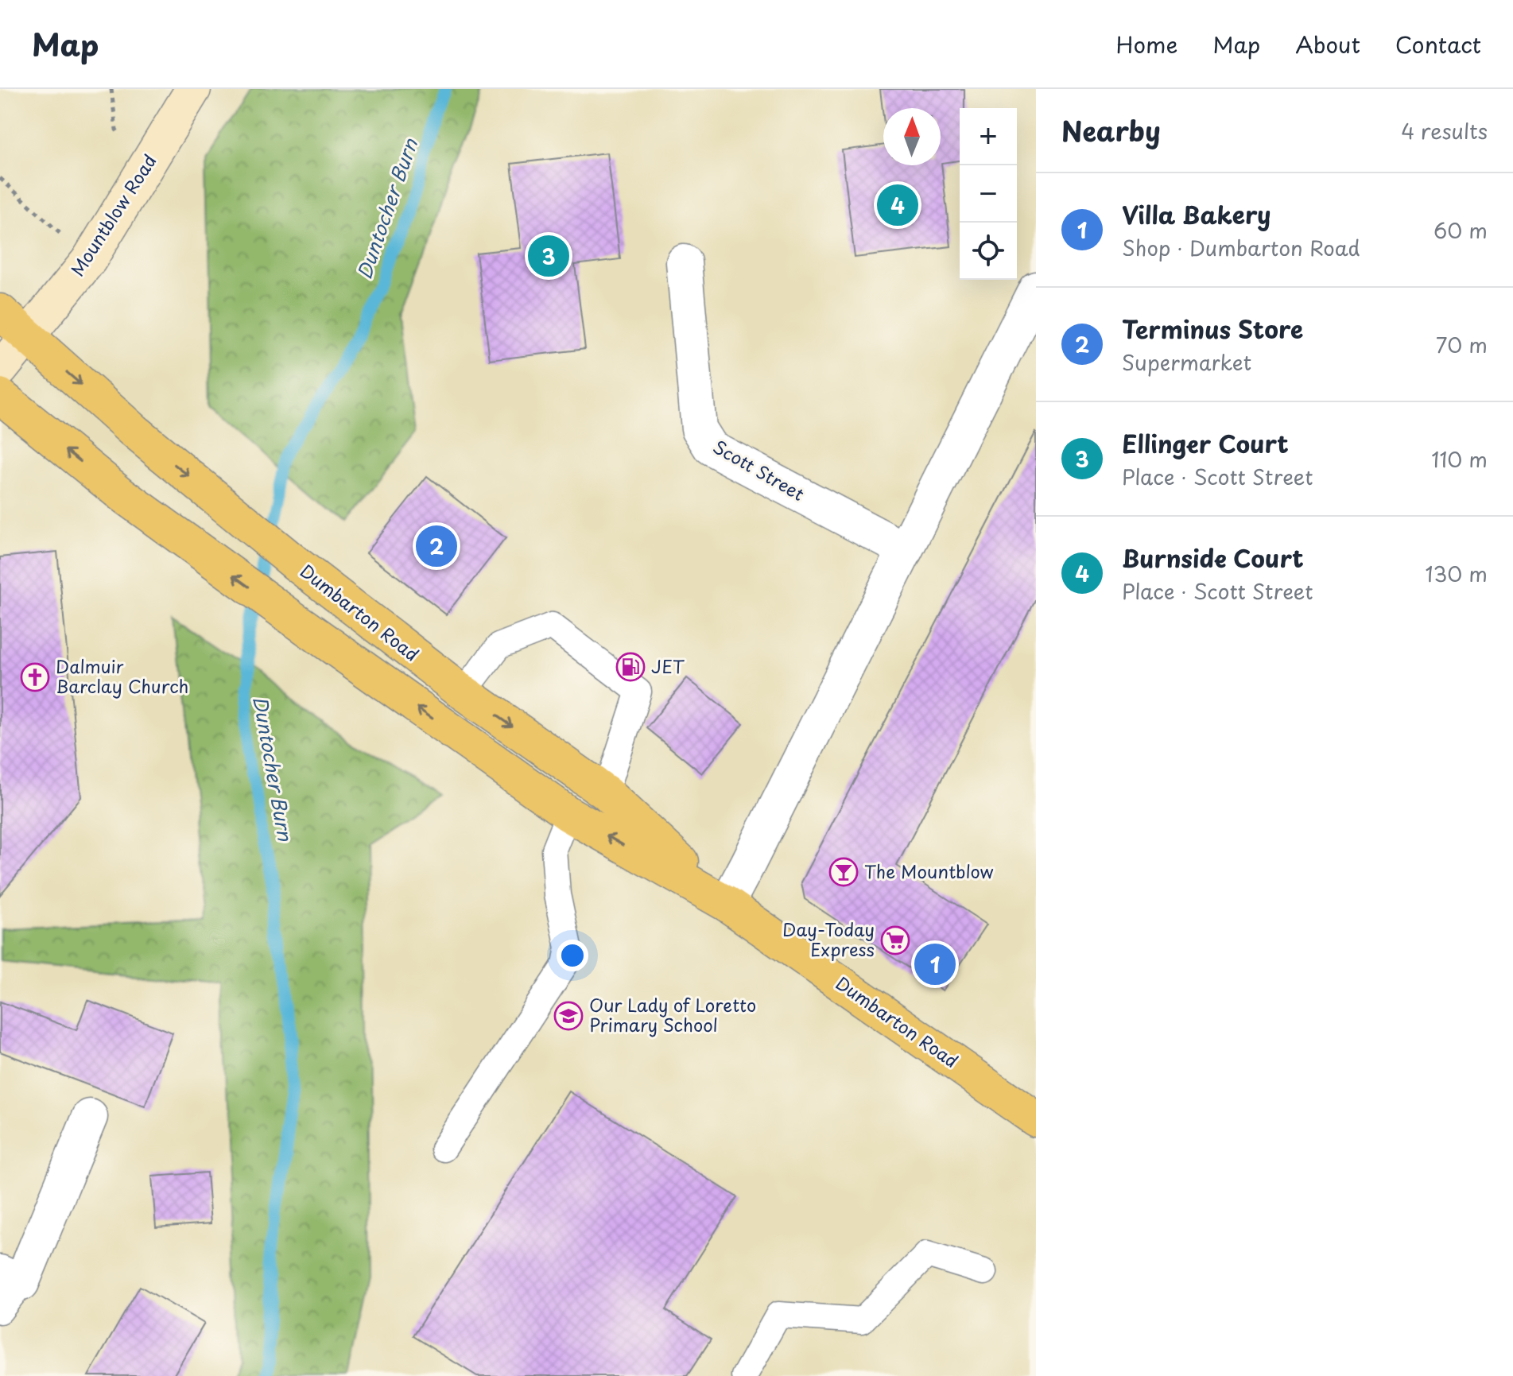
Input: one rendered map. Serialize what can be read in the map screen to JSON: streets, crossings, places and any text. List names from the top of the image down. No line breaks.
{"streets":{"main road":["Dumbarton Road"],"street":["Mountblow Road","Scott Street"]},"crossings":[["Mountblow Road","Dumbarton Road"]],"water":["Duntocher Burn"],"places":{"fuel station":["JET"],"church":["Dalmuir Barclay Church"],"bar":["The Mountblow"],"supermarket":["Day-Today Express"],"school or university":["Our Lady of Loretto Primary School"]},"north":"top","page":{"header":"Map","nav":["Home","Map","About","Contact"],"heading":["Nearby","4 results"],"map_buttons":["+","−"],"list":[{"mark":"1","name":"Villa Bakery","note":"Shop · Dumbarton Road","value":"60 m"},{"mark":"2","name":"Terminus Store","note":"Supermarket","value":"70 m"},{"mark":"3","name":"Ellinger Court","note":"Place · Scott Street","value":"110 m"},{"mark":"4","name":"Burnside Court","note":"Place · Scott Street","value":"130 m"}],"pins":["4","3","2","1"]}}
